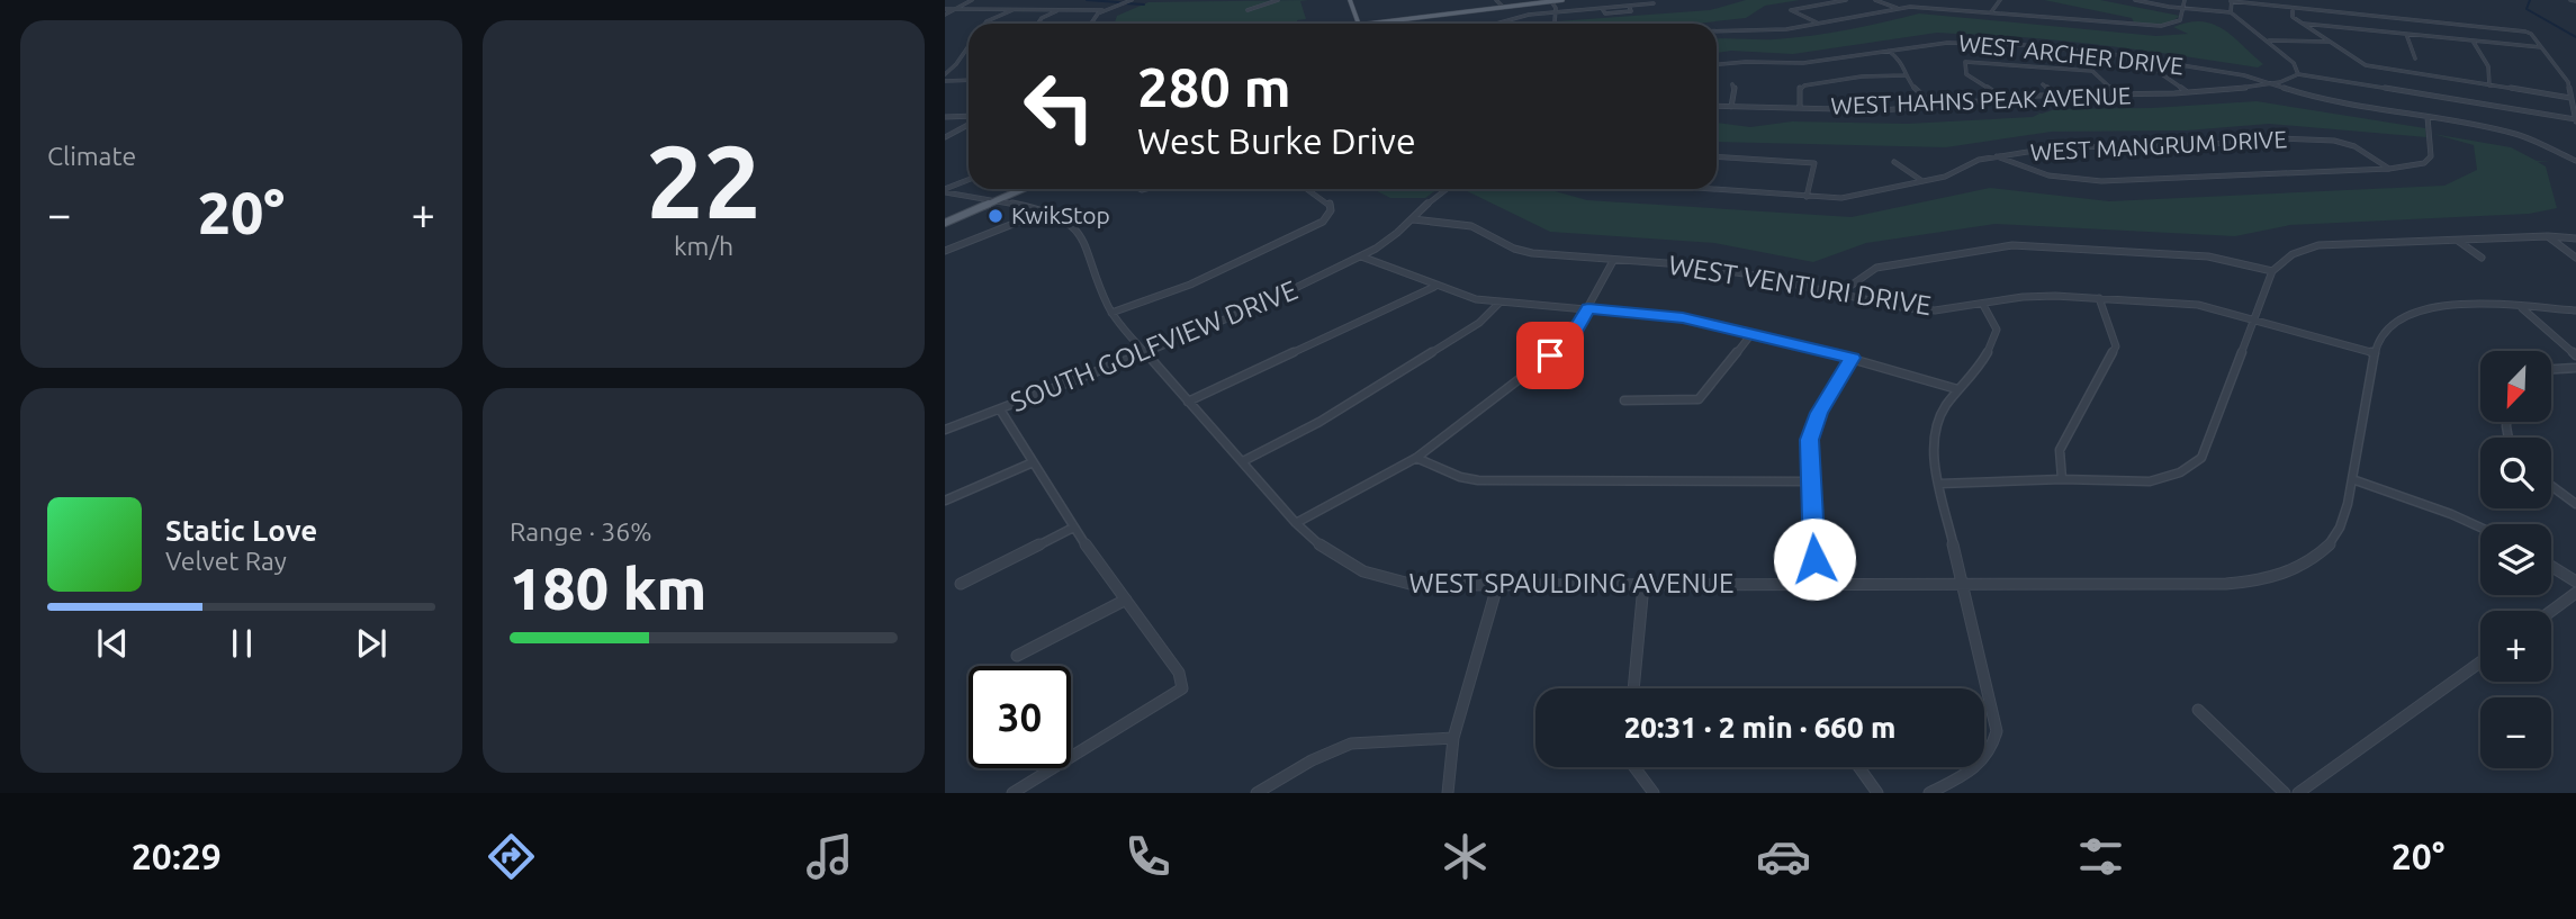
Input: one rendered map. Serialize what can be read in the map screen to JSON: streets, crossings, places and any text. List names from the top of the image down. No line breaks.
{"streets":{"street":["WEST ARCHER DRIVE","WEST HAHNS PEAK AVENUE","WEST MANGRUM DRIVE","WEST VENTURI DRIVE","SOUTH GOLFVIEW DRIVE","WEST SPAULDING AVENUE"]},"crossings":[["WEST ARCHER DRIVE","WEST HAHNS PEAK AVENUE"],["WEST VENTURI DRIVE","SOUTH GOLFVIEW DRIVE"],["SOUTH GOLFVIEW DRIVE","WEST SPAULDING AVENUE"]],"places":["KwikStop"],"north":"bottom left","page":{"tile":["Climate",["22","km/h"],["Range · 36%","180 km"]],"turn":["280 m","West Burke Drive"],"heat":["−","20°","+"],"map_buttons":["+","−"],"song":["Static Love","Velvet Ray"],"limit":"30","trip":"20:31 · 2 min · 660 m","tabs":["20:29","20°"]}}
